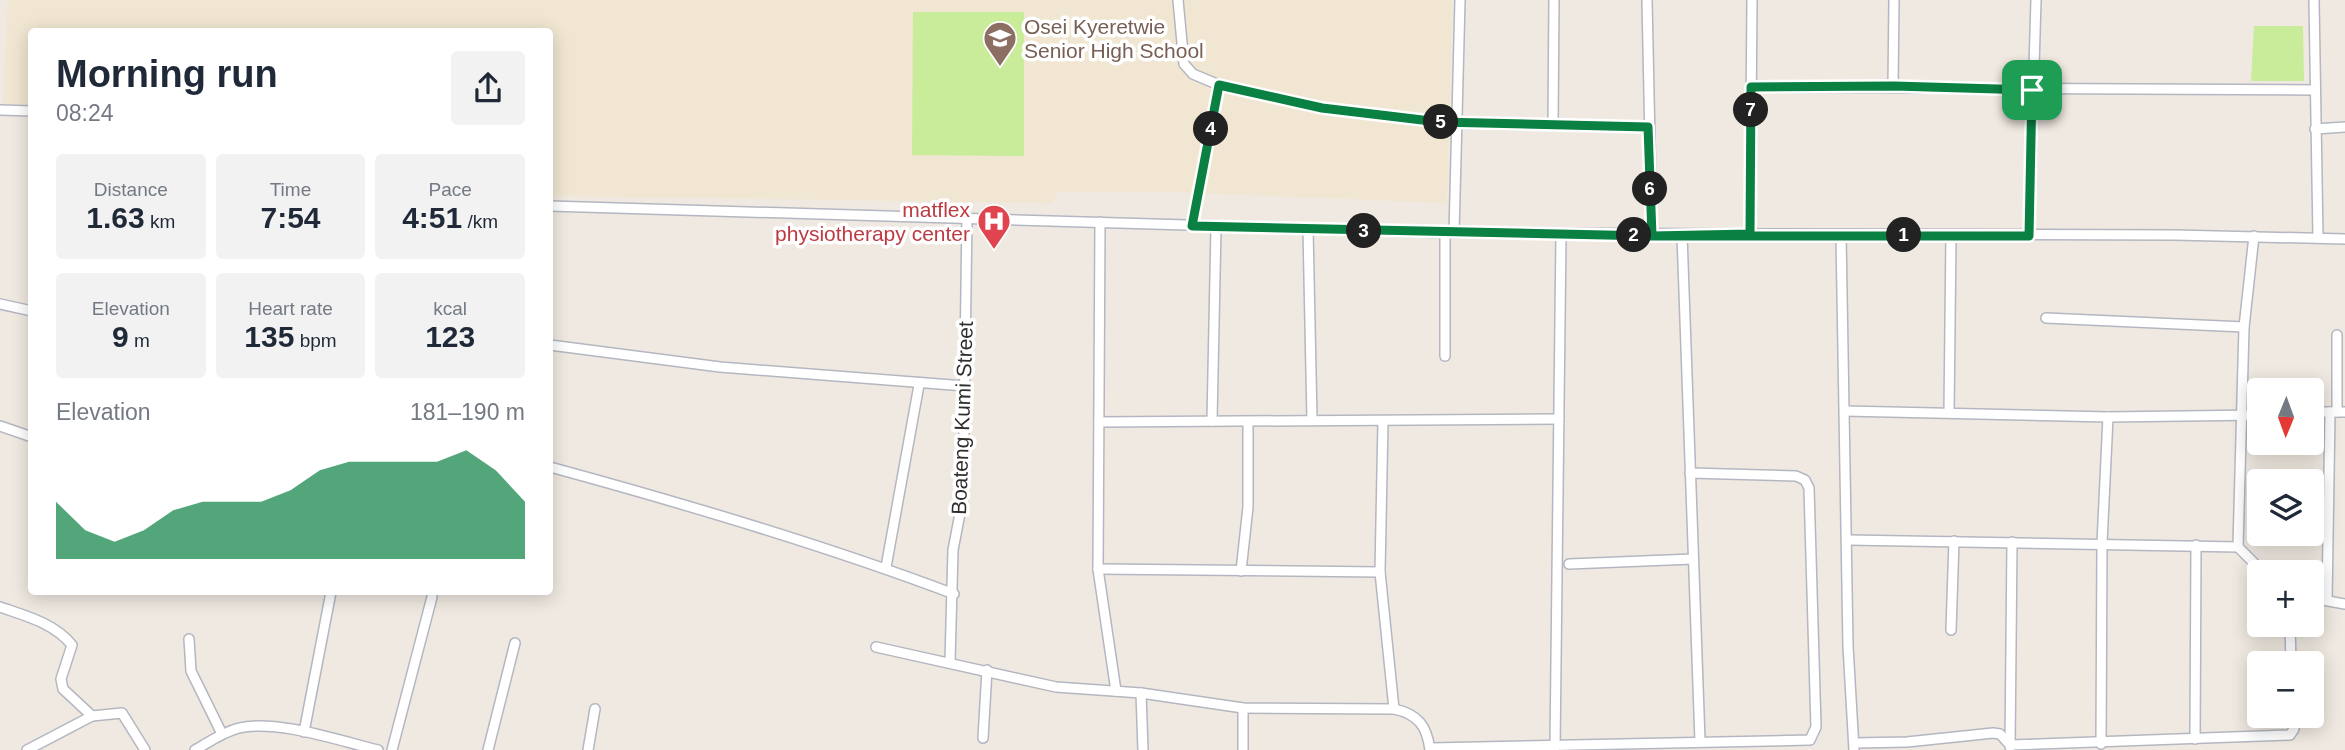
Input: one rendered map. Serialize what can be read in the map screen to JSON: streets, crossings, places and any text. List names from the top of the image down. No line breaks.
{"streets":{"street":["Boateng Kumi Street"]},"places":{"school or university":["Osei Kyeretwie Senior High School"],"hospital":["matflex physiotherapy center"]},"north":"bottom","page":{"heading":["Morning run","08:24"],"pins":["7","5","4","6","3","1","2"],"stats":[["Distance","1.63 km"],["Time","7:54"],["Pace","4:51 /km"],["Elevation","9 m"],["Heart rate","135 bpm"],["kcal","123"]],"map_buttons":["+","−"],"chart":["Elevation","181–190 m"]}}
